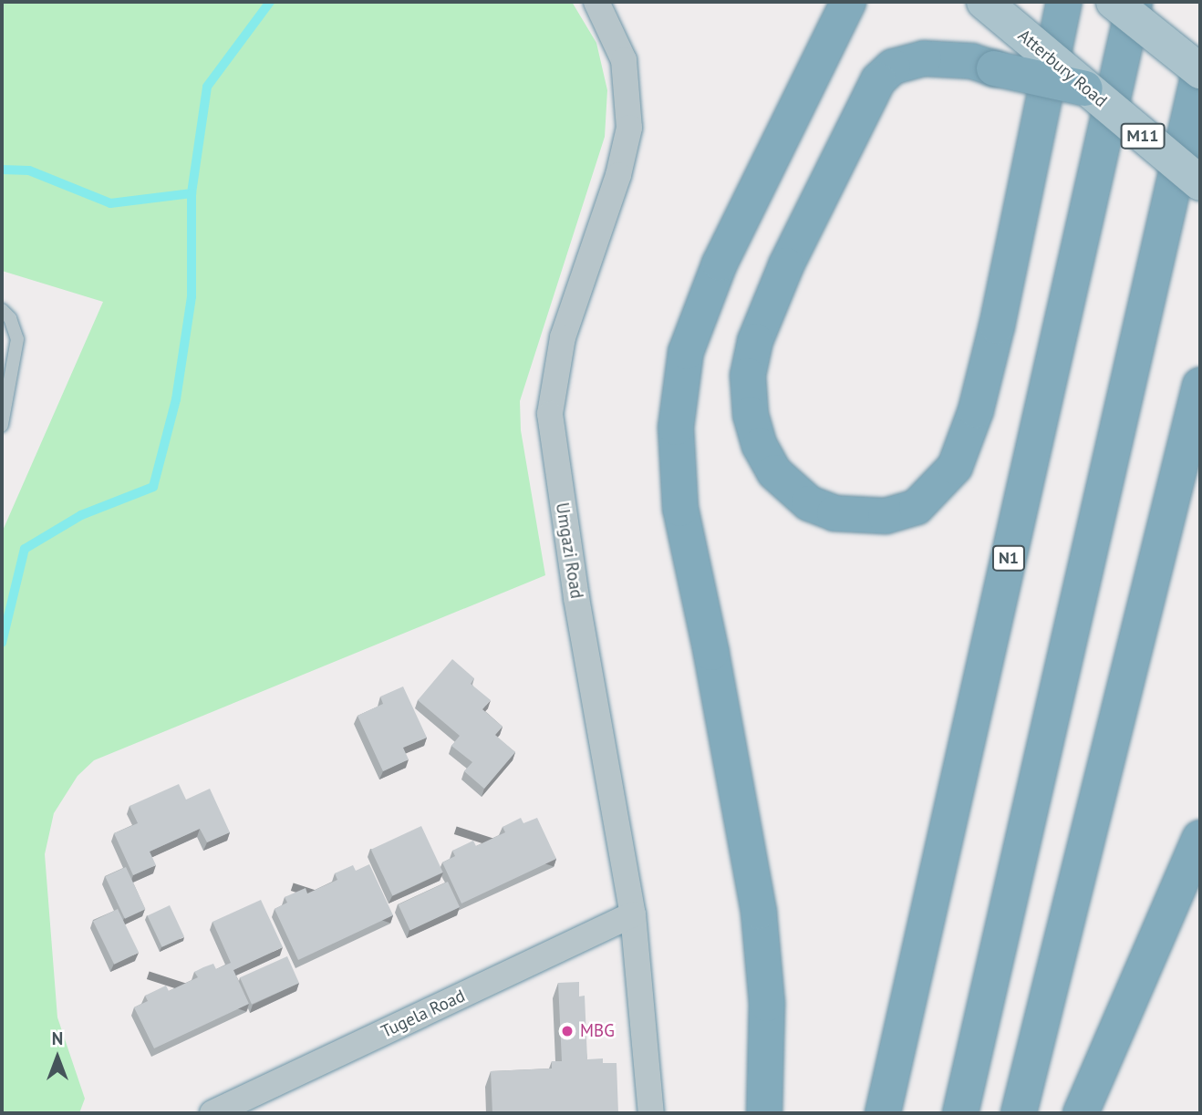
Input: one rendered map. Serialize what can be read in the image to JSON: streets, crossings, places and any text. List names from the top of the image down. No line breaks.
{"streets":{"highway":["N1"],"main road":["Atterbury Road","M11"],"street":["Umgazi Road","Tugela Road"]},"crossings":[["Umgazi Road","Tugela Road"]],"places":["MBG"],"north":"top"}
